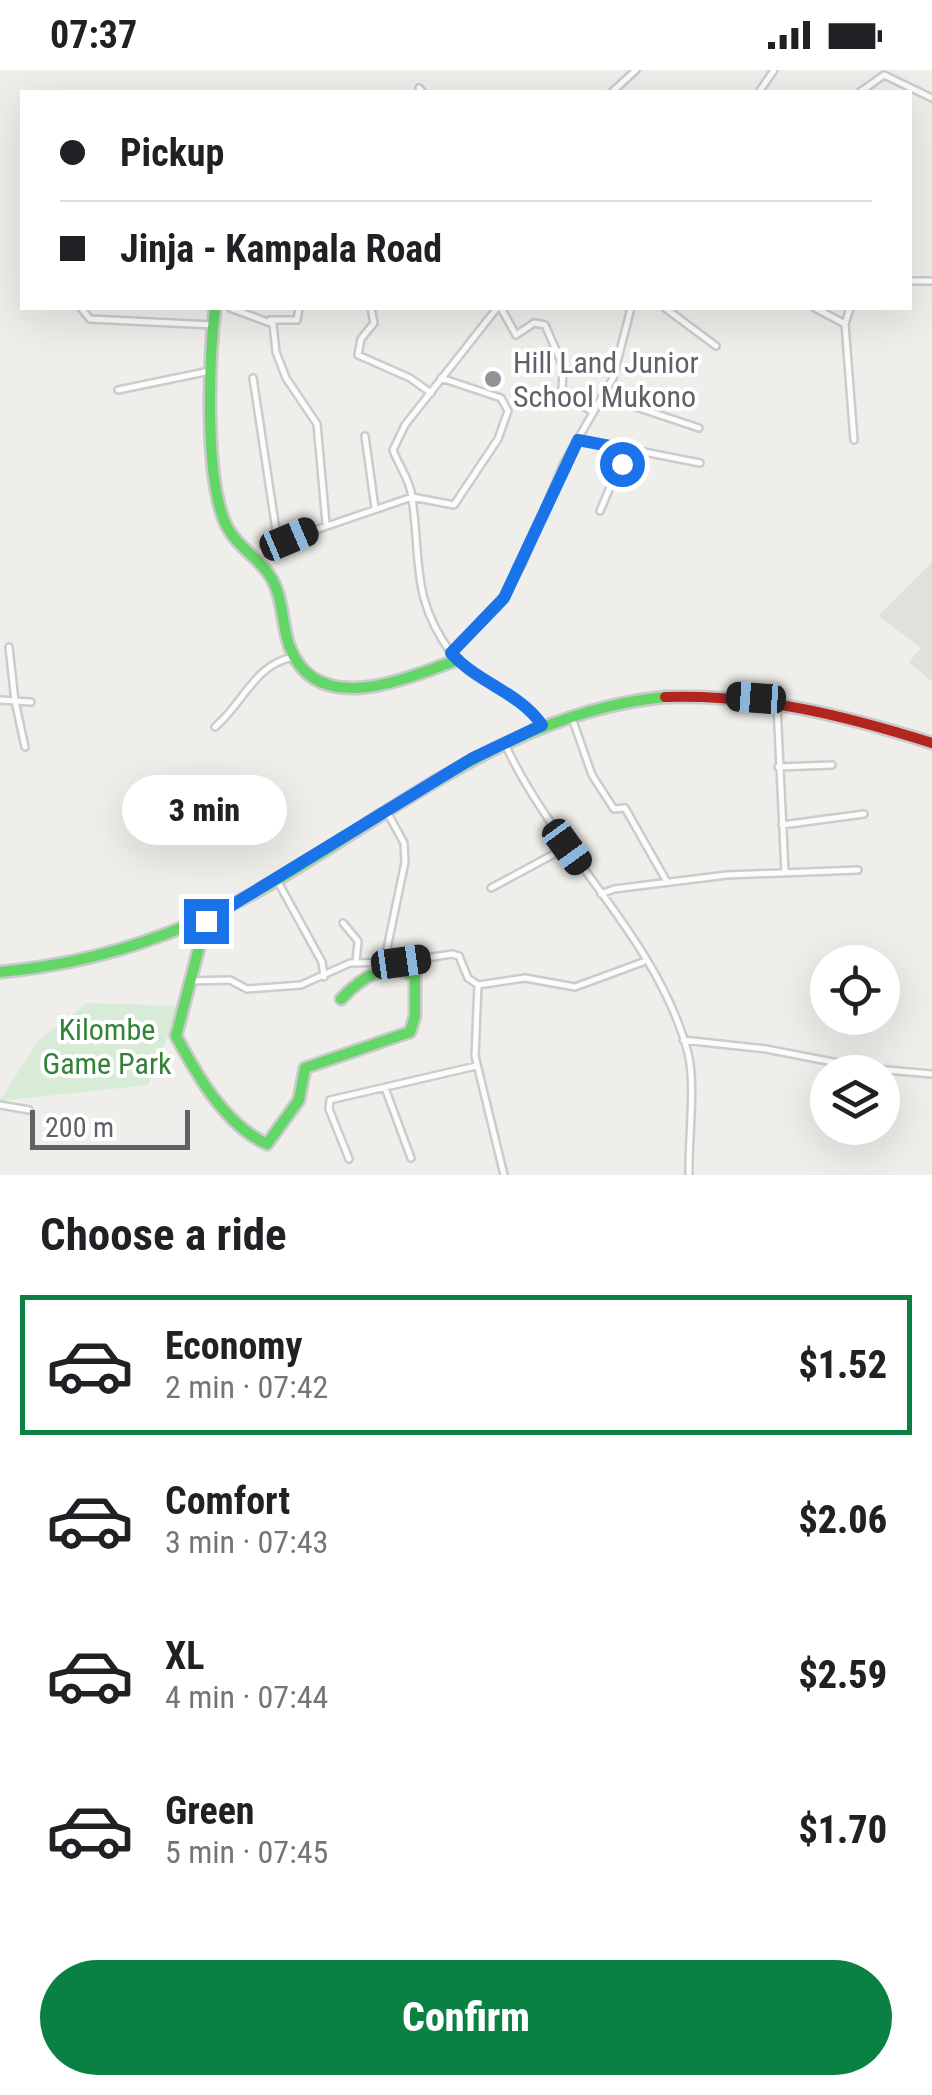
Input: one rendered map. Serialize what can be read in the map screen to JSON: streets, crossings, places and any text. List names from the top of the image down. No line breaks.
{"parks":["Kilombe Game Park"],"places":["Hill Land Junior School Mukono"],"scale_bar":"200 m","page":{"status":"07:37","banner":["Pickup","Jinja - Kampala Road"],"bubble":"3 min","scale":"200 m","heading":"Choose a ride","list":[{"name":"Economy","note":"2 min · 07:42","value":"$1.52"},{"name":"Comfort","note":"3 min · 07:43","value":"$2.06"},{"name":"XL","note":"4 min · 07:44","value":"$2.59"},{"name":"Green","note":"5 min · 07:45","value":"$1.70"}],"buttons":"Confirm"}}
